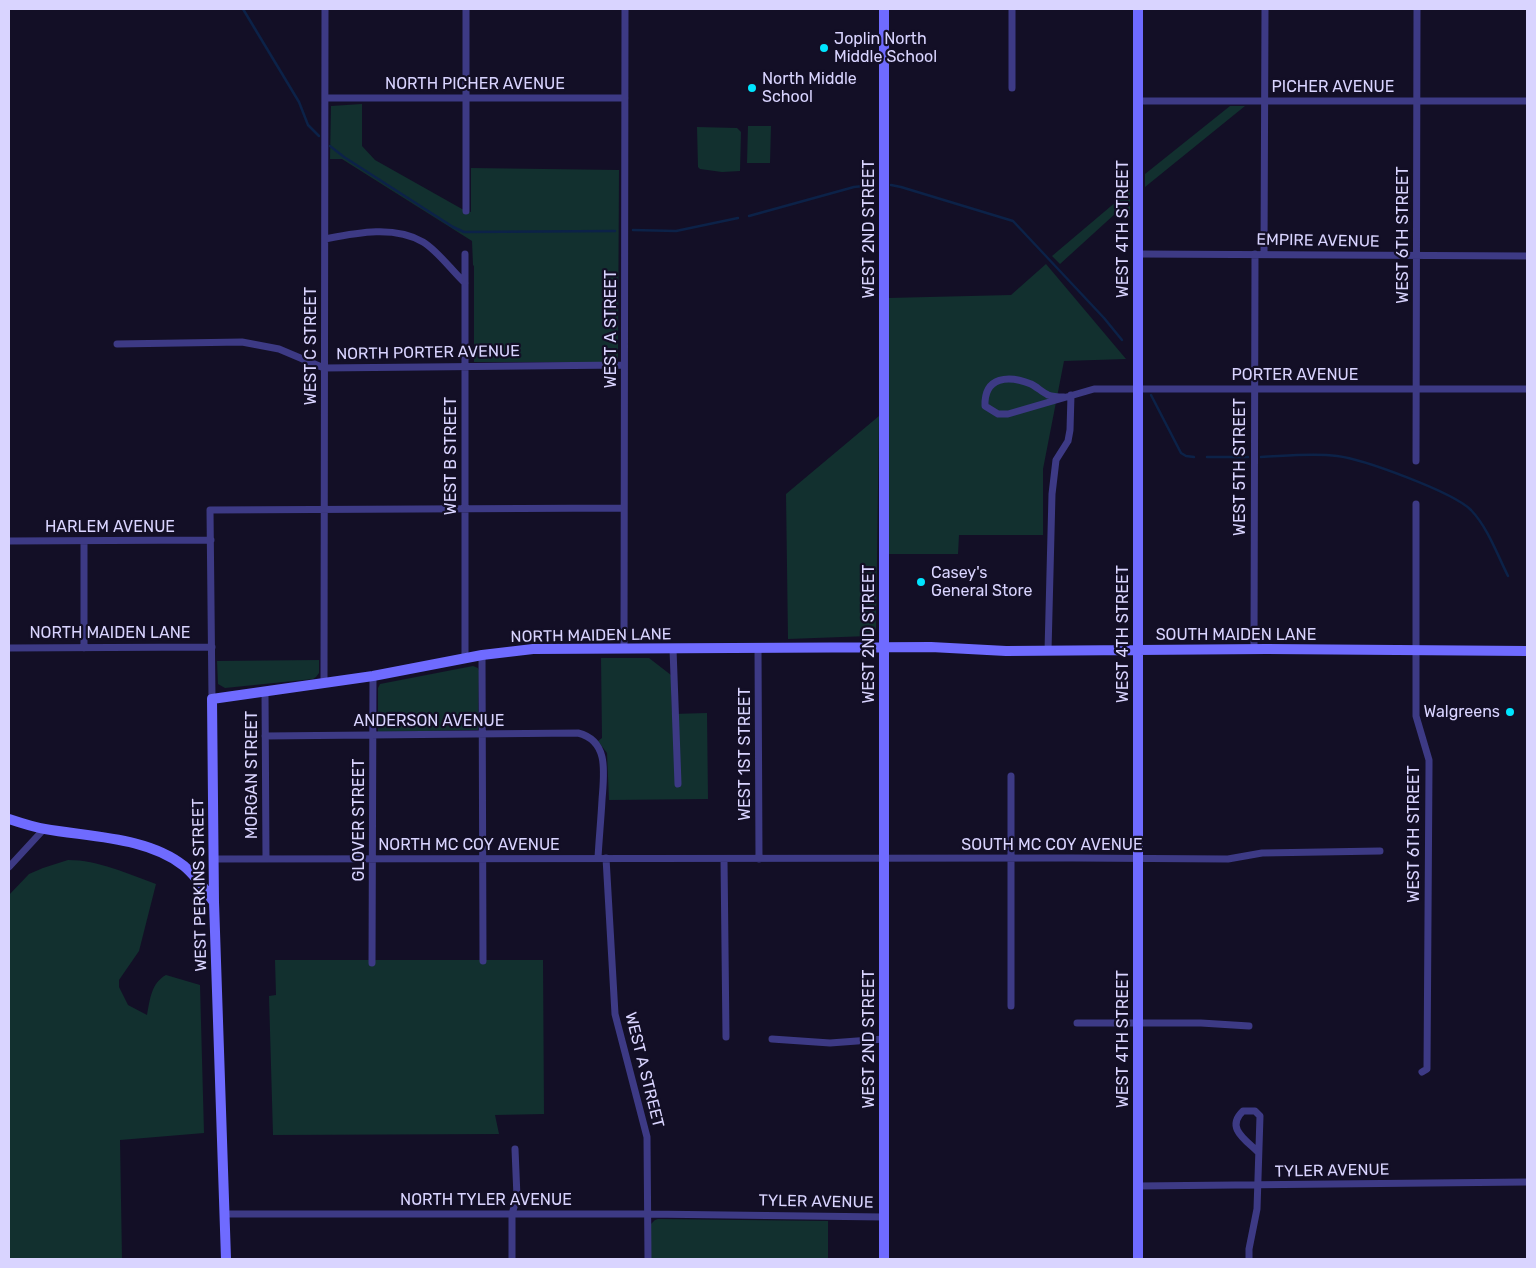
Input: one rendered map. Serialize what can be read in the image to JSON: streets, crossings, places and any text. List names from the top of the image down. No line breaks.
{"streets":{"street":["NORTH PICHER AVENUE","PICHER AVENUE","WEST 2ND STREET","WEST 4TH STREET","WEST 6TH STREET","EMPIRE AVENUE","WEST A STREET","WEST C STREET","NORTH PORTER AVENUE","PORTER AVENUE","WEST B STREET","WEST 5TH STREET","HARLEM AVENUE","NORTH MAIDEN LANE","SOUTH MAIDEN LANE","ANDERSON AVENUE","WEST 1ST STREET","MORGAN STREET","GLOVER STREET","NORTH MC COY AVENUE","SOUTH MC COY AVENUE","WEST PERKINS STREET","TYLER AVENUE","NORTH TYLER AVENUE"]},"crossings":[["NORTH PICHER AVENUE","WEST A STREET"],["NORTH PICHER AVENUE","WEST C STREET"],["PICHER AVENUE","WEST 4TH STREET"],["PICHER AVENUE","WEST 6TH STREET"],["WEST 2ND STREET","NORTH MAIDEN LANE"],["WEST 2ND STREET","SOUTH MAIDEN LANE"],["WEST 2ND STREET","SOUTH MC COY AVENUE"],["WEST 2ND STREET","TYLER AVENUE"],["WEST 4TH STREET","EMPIRE AVENUE"],["WEST 4TH STREET","PORTER AVENUE"],["WEST 4TH STREET","SOUTH MAIDEN LANE"],["WEST 4TH STREET","SOUTH MC COY AVENUE"],["WEST 4TH STREET","TYLER AVENUE"],["WEST 6TH STREET","EMPIRE AVENUE"],["WEST 6TH STREET","PORTER AVENUE"],["WEST 6TH STREET","SOUTH MAIDEN LANE"],["EMPIRE AVENUE","WEST 5TH STREET"],["WEST A STREET","NORTH PORTER AVENUE"],["WEST A STREET","NORTH MAIDEN LANE"],["WEST A STREET","NORTH MC COY AVENUE"],["WEST A STREET","NORTH TYLER AVENUE"],["WEST C STREET","NORTH PORTER AVENUE"],["WEST C STREET","NORTH MAIDEN LANE"],["WEST C STREET","WEST PERKINS STREET"],["NORTH PORTER AVENUE","WEST B STREET"],["PORTER AVENUE","WEST 5TH STREET"],["WEST B STREET","NORTH MAIDEN LANE"],["WEST 5TH STREET","SOUTH MAIDEN LANE"],["HARLEM AVENUE","WEST PERKINS STREET"],["NORTH MAIDEN LANE","SOUTH MAIDEN LANE"],["NORTH MAIDEN LANE","WEST 1ST STREET"],["NORTH MAIDEN LANE","MORGAN STREET"],["NORTH MAIDEN LANE","GLOVER STREET"],["NORTH MAIDEN LANE","WEST PERKINS STREET"],["ANDERSON AVENUE","MORGAN STREET"],["ANDERSON AVENUE","GLOVER STREET"],["ANDERSON AVENUE","NORTH MC COY AVENUE"],["WEST 1ST STREET","SOUTH MC COY AVENUE"],["MORGAN STREET","NORTH MC COY AVENUE"],["GLOVER STREET","NORTH MC COY AVENUE"],["NORTH MC COY AVENUE","SOUTH MC COY AVENUE"],["NORTH MC COY AVENUE","WEST PERKINS STREET"],["WEST PERKINS STREET","NORTH TYLER AVENUE"],["TYLER AVENUE","NORTH TYLER AVENUE"]],"places":["Joplin North Middle School","North Middle School","Casey's General Store","Walgreens"]}
